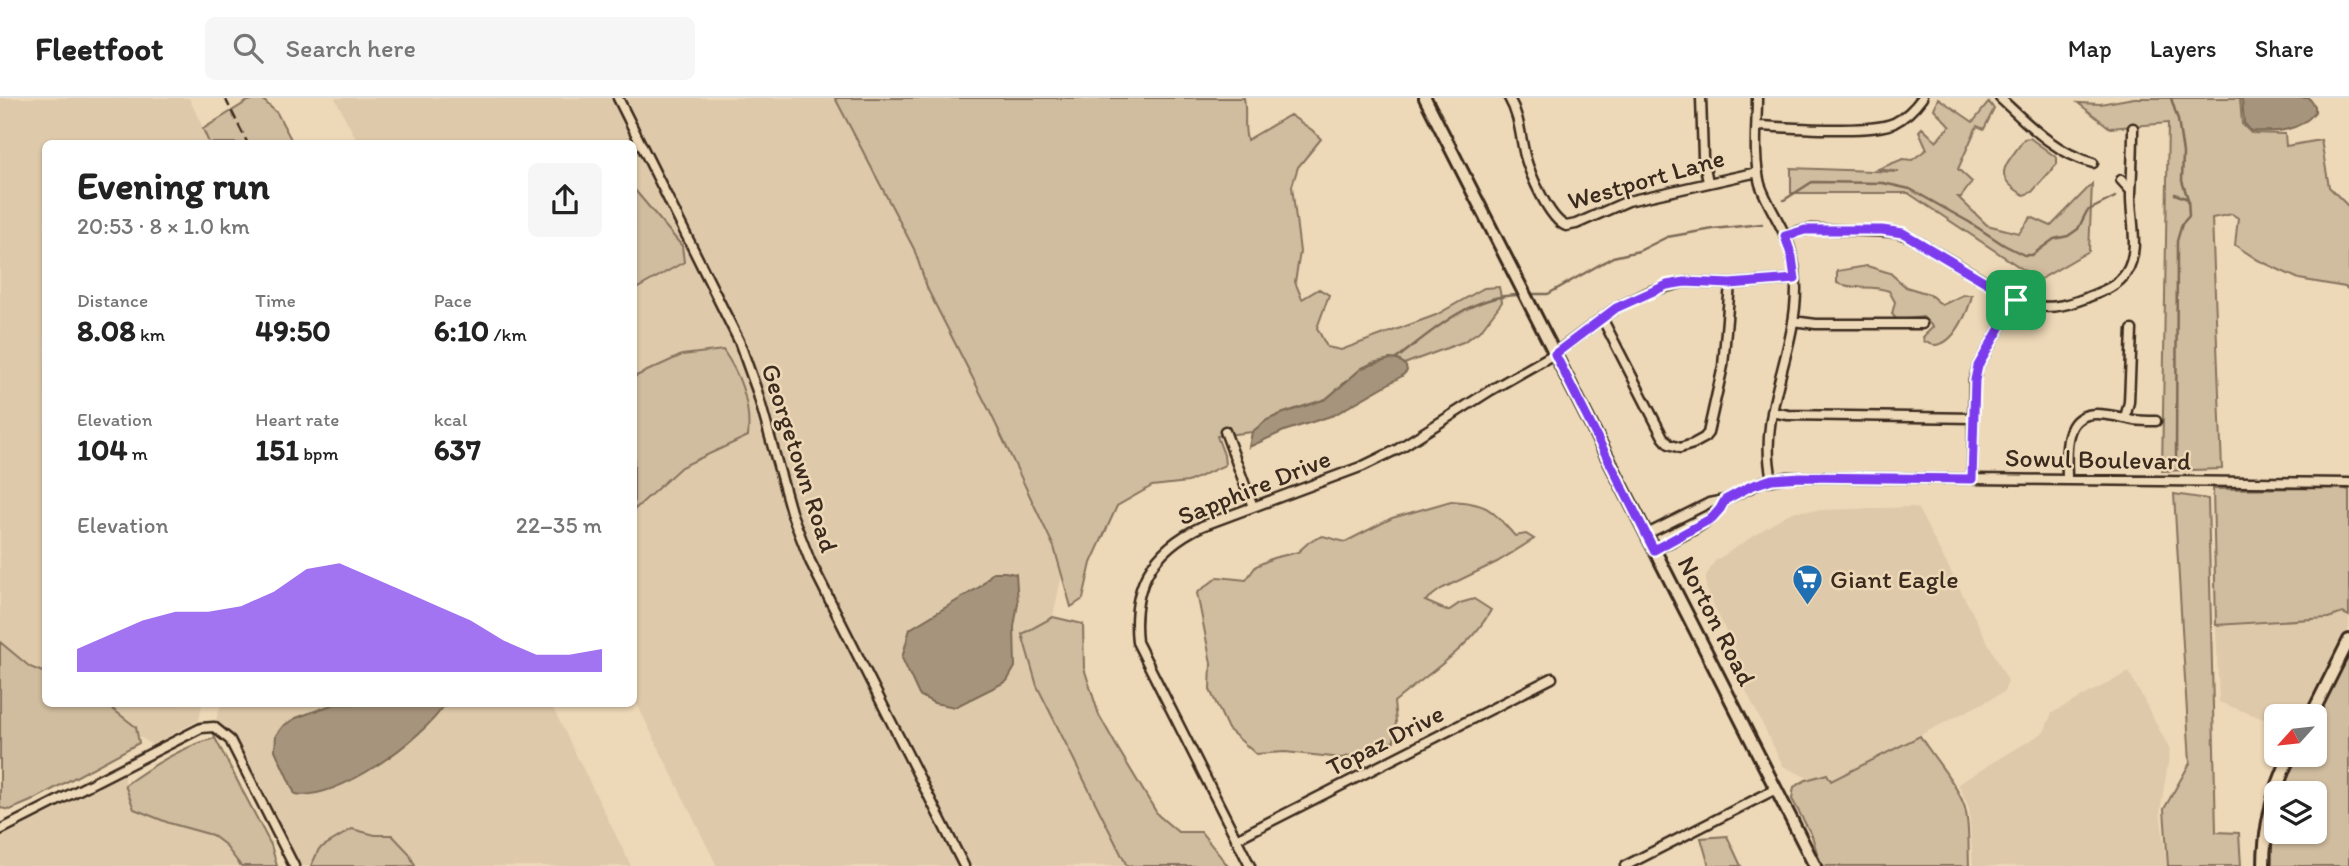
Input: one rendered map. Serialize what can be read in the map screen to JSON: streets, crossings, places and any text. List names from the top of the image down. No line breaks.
{"streets":{"street":["Westport Lane","Georgetown Road","Sowul Boulevard","Sapphire Drive","Norton Road","Topaz Drive"]},"crossings":[["Sowul Boulevard","Norton Road"],["Sapphire Drive","Norton Road"],["Sapphire Drive","Topaz Drive"]],"places":{"supermarket":["Giant Eagle"]},"north":"bottom left","page":{"header":"Fleetfoot","search":"Search here","nav":["Map","Layers","Share"],"heading":["Evening run","20:53 · 8 × 1.0 km"],"stats":[["Distance","8.08 km"],["Time","49:50"],["Pace","6:10 /km"],["Elevation","104 m"],["Heart rate","151 bpm"],["kcal","637"]],"chart":["Elevation","22–35 m"]}}
